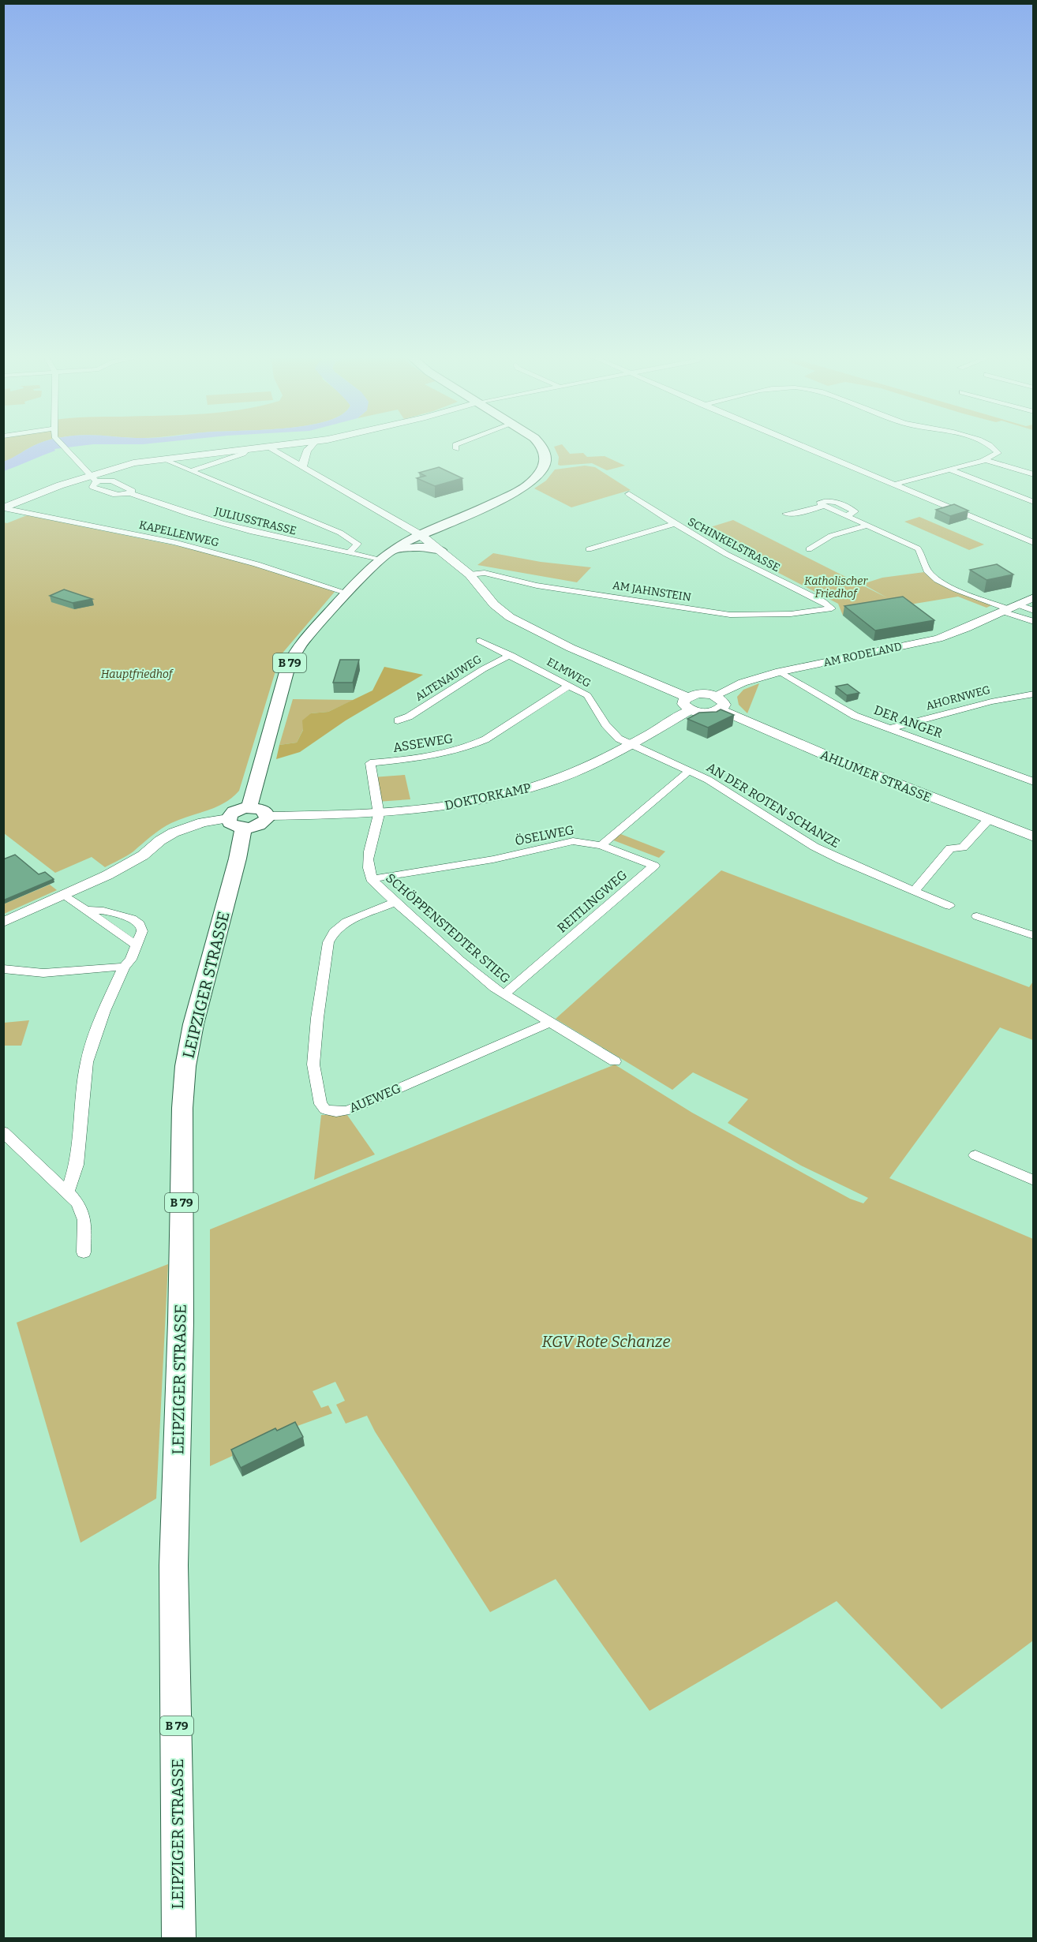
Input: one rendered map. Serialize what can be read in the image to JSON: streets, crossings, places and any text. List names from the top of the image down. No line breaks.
{"streets":{"main road":["B 79","AHLUMER STRASSE","LEIPZIGER STRASSE"],"street":["JULIUSSTRASSE","KAPELLENWEG","SCHINKELSTRASSE","AM JAHNSTEIN","AM RODELAND","ELMWEG","ALTENAUWEG","AHORNWEG","DER ANGER","ASSEWEG","DOKTORKAMP","AN DER ROTEN SCHANZE","ÖSELWEG","REITLINGWEG","SCHÖPPENSTEDTER STIEG","AUEWEG"]},"crossings":[["JULIUSSTRASSE","B 79"],["KAPELLENWEG","B 79"],["SCHINKELSTRASSE","AM JAHNSTEIN"],["AM RODELAND","DER ANGER"],["ELMWEG","ALTENAUWEG"],["ELMWEG","ASSEWEG"],["ELMWEG","DOKTORKAMP"],["AHORNWEG","DER ANGER"],["ASSEWEG","DOKTORKAMP"],["ASSEWEG","SCHÖPPENSTEDTER STIEG"],["DOKTORKAMP","SCHÖPPENSTEDTER STIEG"],["ÖSELWEG","REITLINGWEG"],["ÖSELWEG","SCHÖPPENSTEDTER STIEG"],["REITLINGWEG","SCHÖPPENSTEDTER STIEG"],["SCHÖPPENSTEDTER STIEG","AUEWEG"]],"parks":["Katholischer Friedhof","Hauptfriedhof","KGV Rote Schanze"]}
